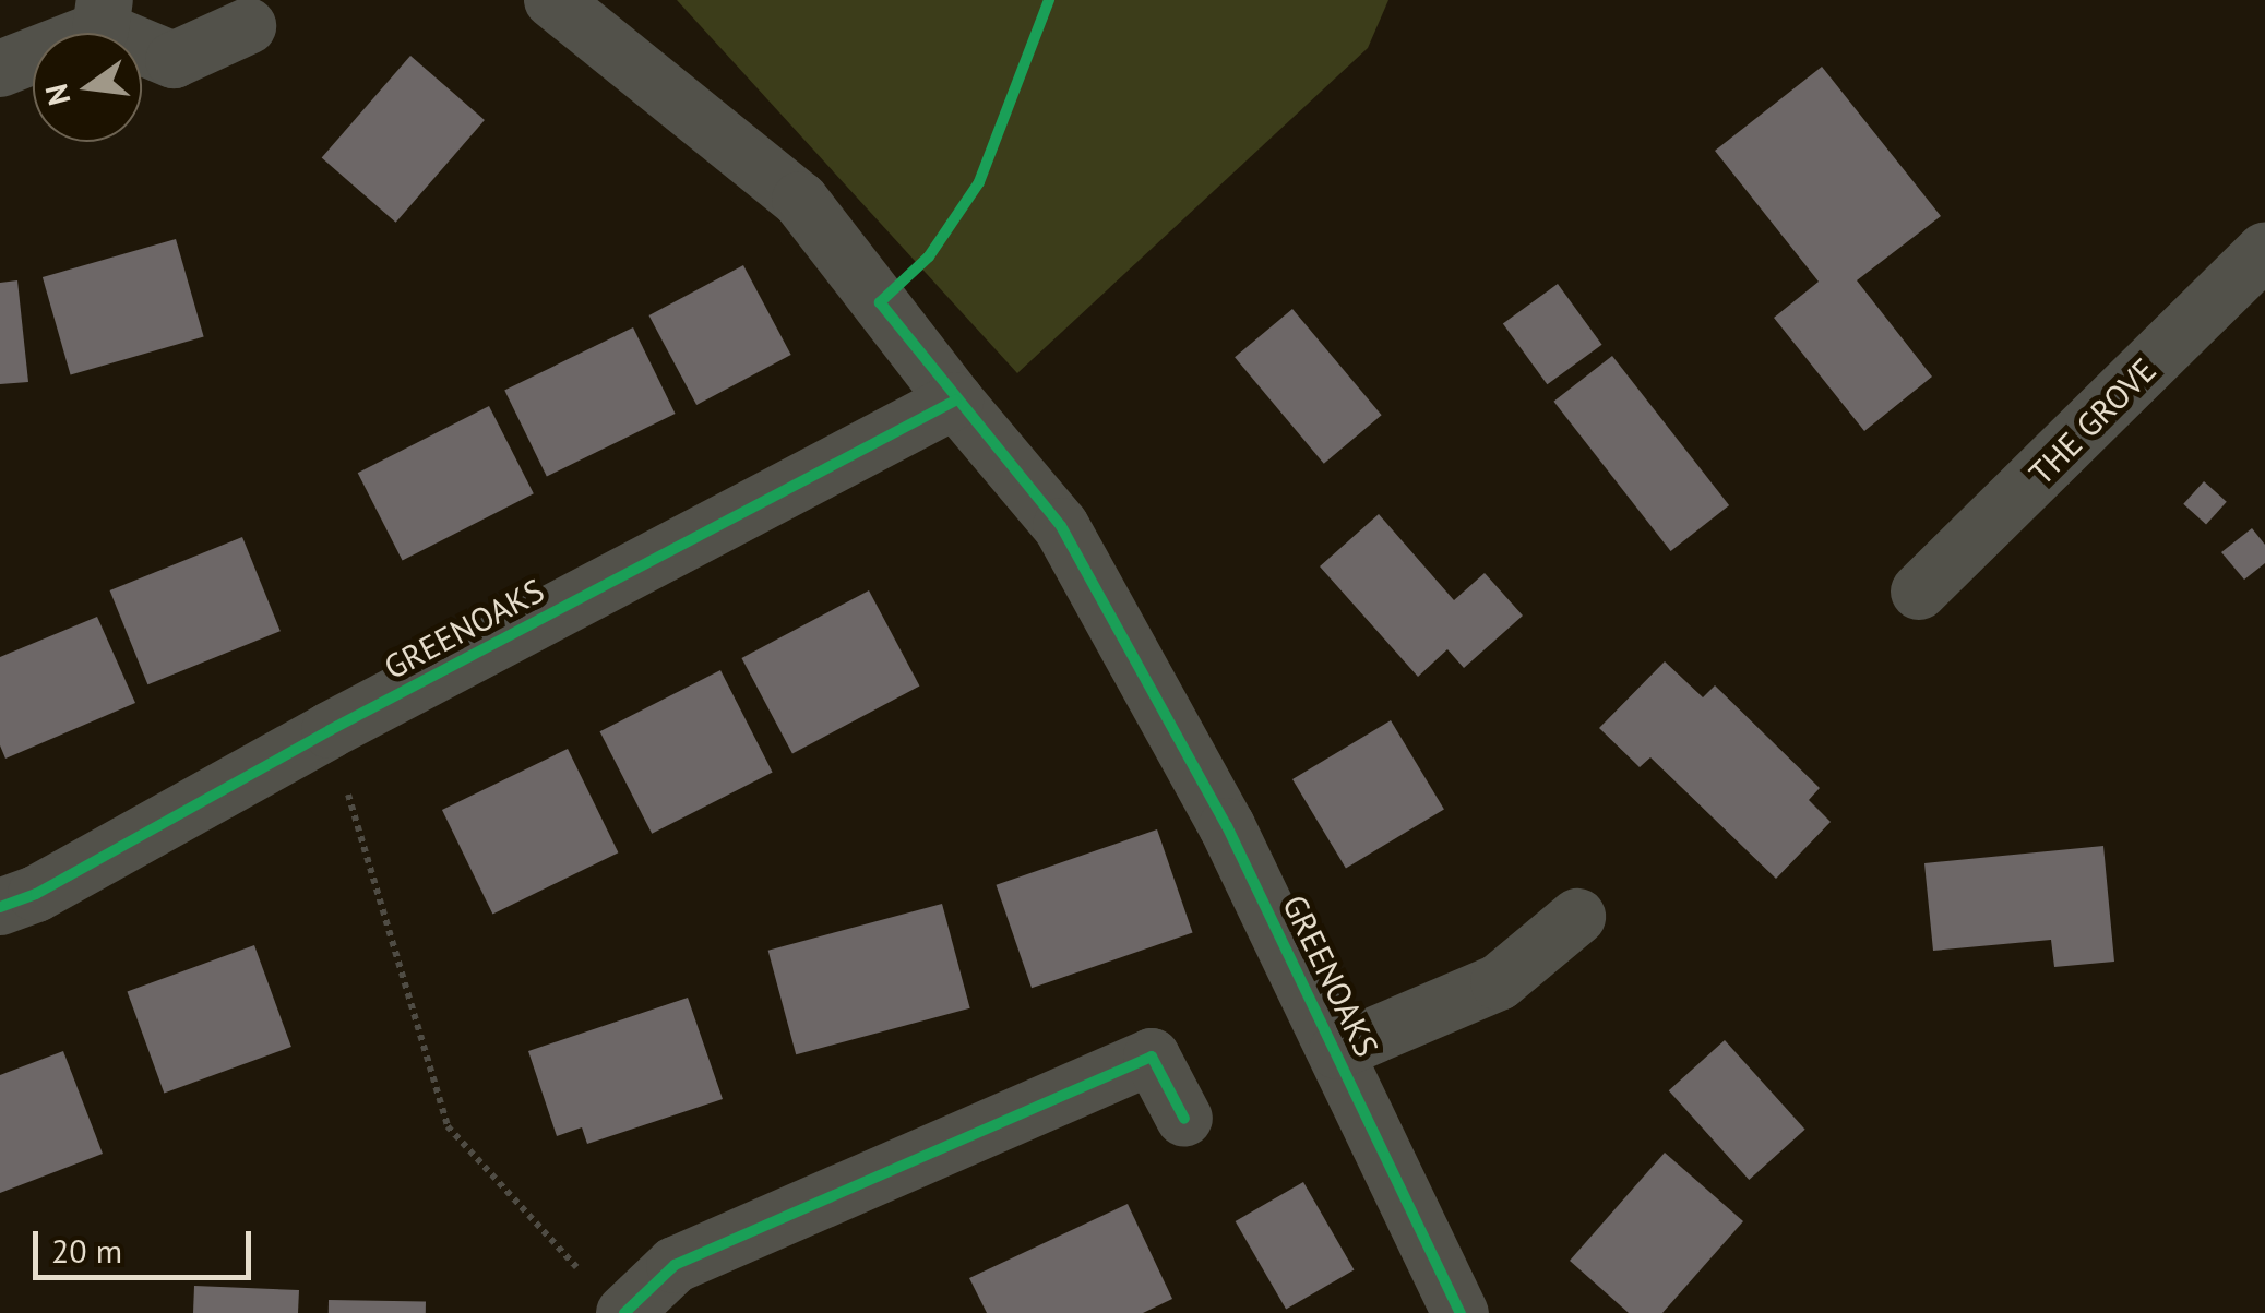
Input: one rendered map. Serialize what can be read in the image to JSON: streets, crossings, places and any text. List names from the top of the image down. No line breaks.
{"streets":{"street":["THE GROVE","GREENOAKS"]},"scale_bar":"20 m","north":"left"}
